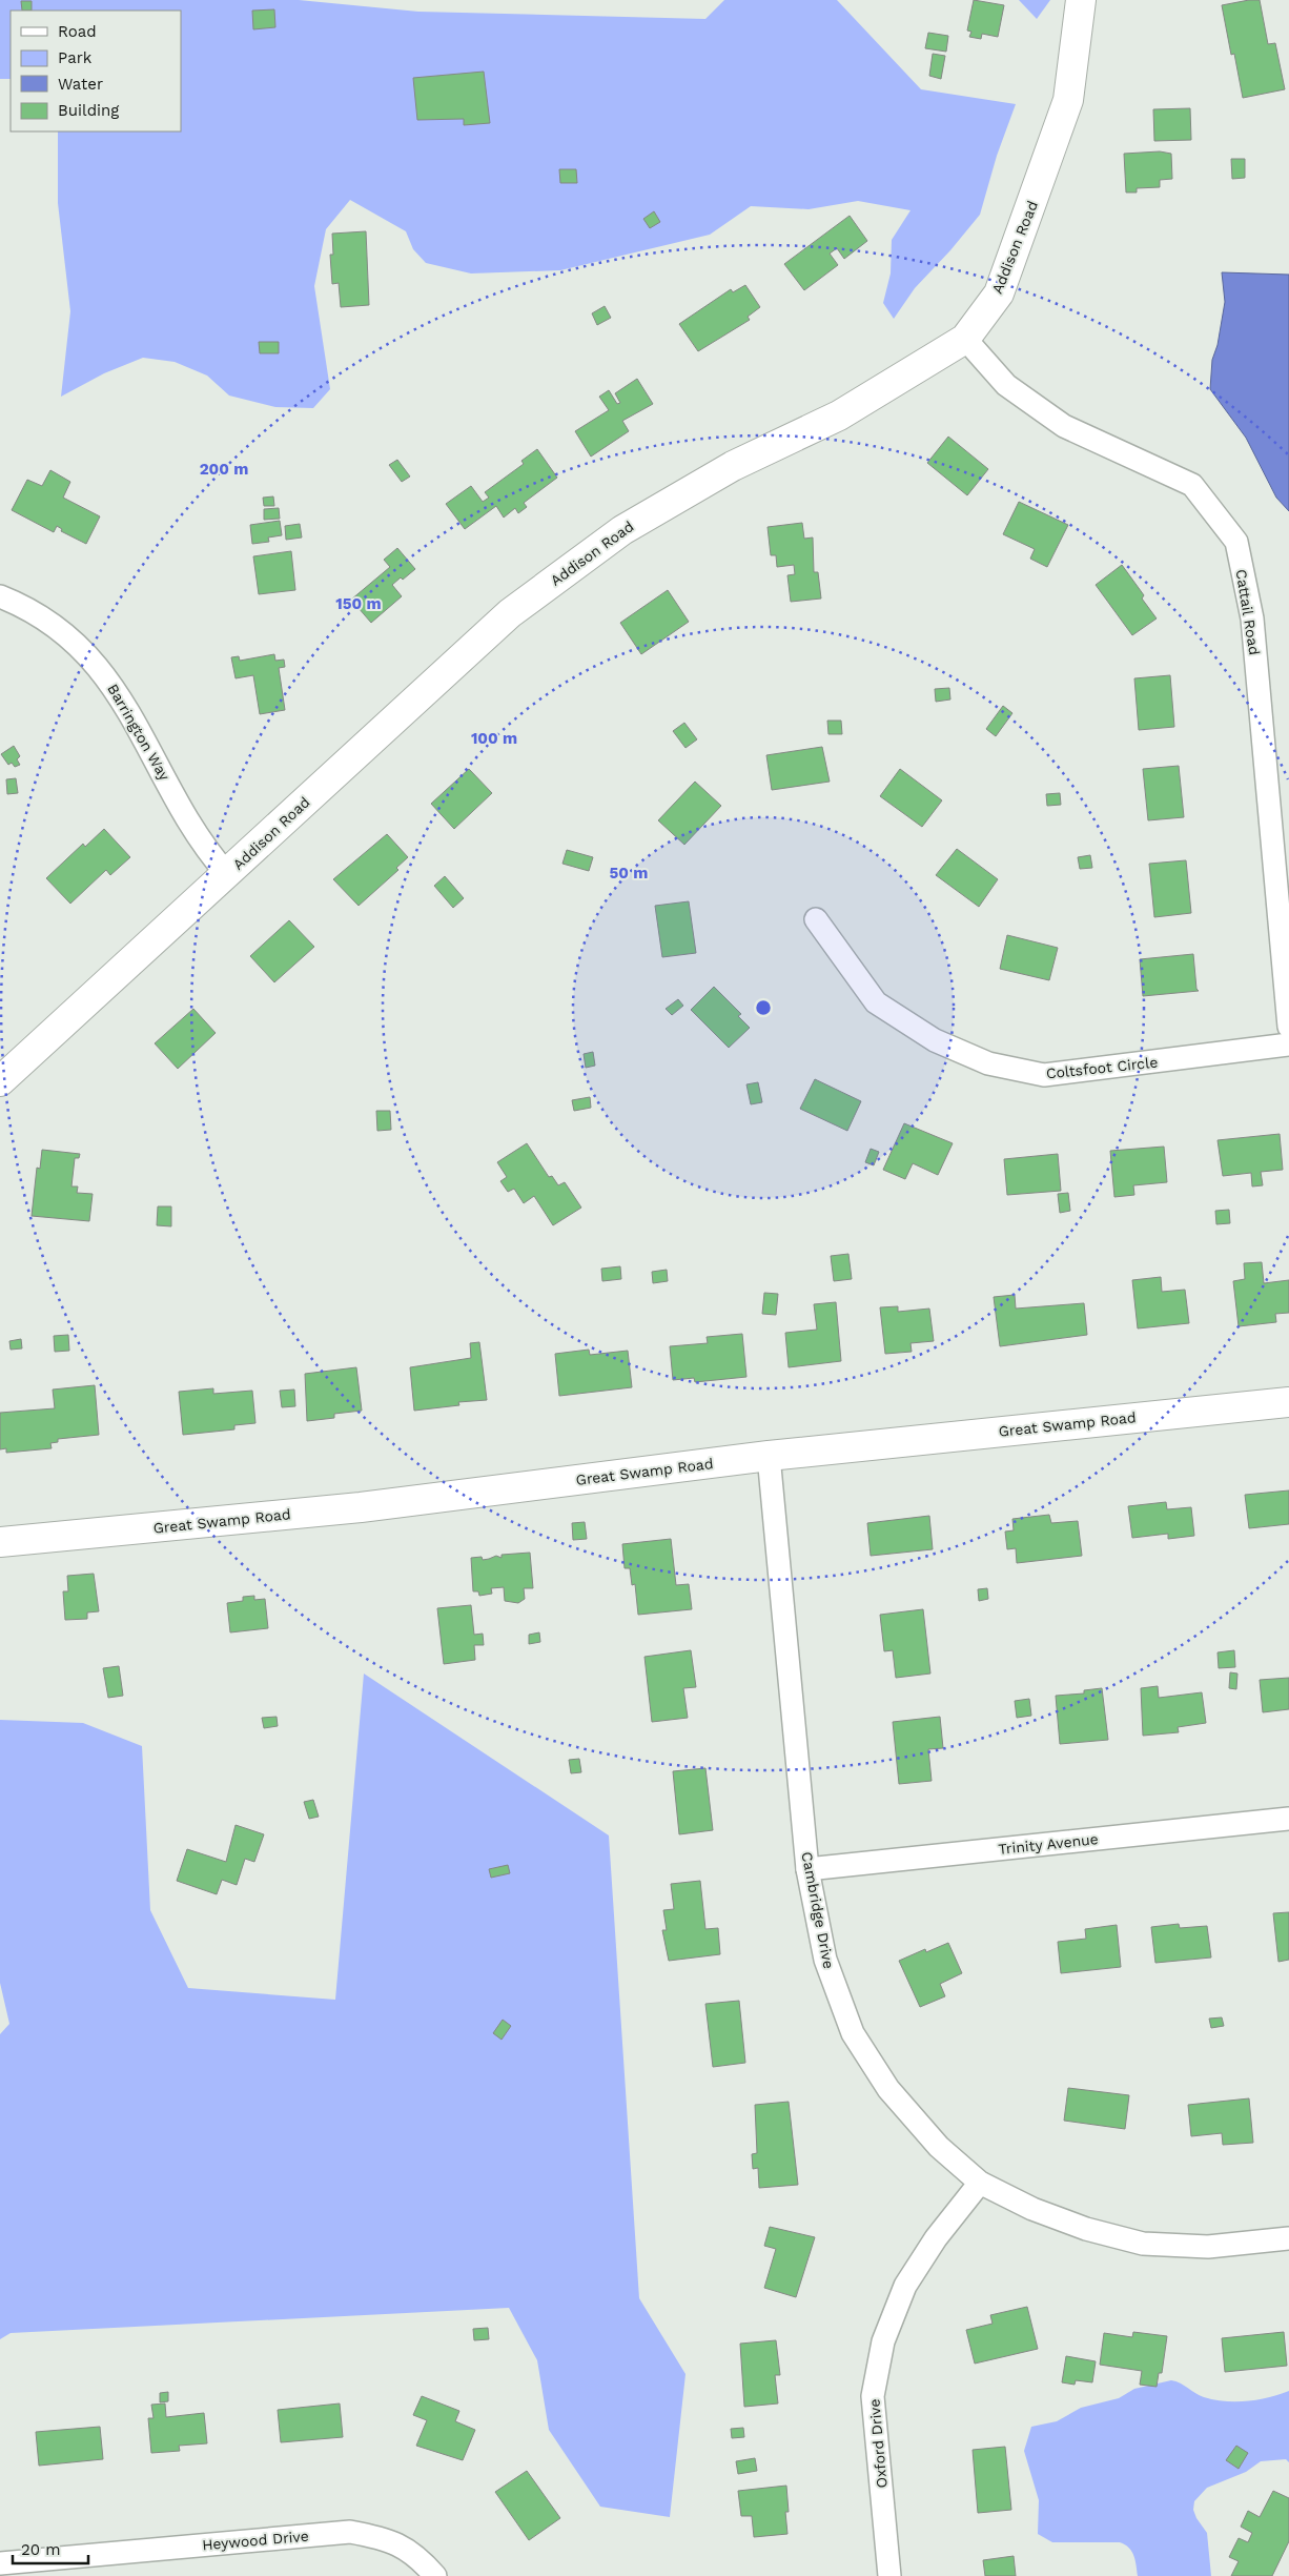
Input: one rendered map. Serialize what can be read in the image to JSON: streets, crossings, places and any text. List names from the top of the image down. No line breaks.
{"streets":{"main road":["Addison Road","Great Swamp Road"],"street":["Cattail Road","Barrington Way","Coltsfoot Circle","Trinity Avenue","Cambridge Drive","Oxford Drive","Heywood Drive"]},"crossings":[["Addison Road","Cattail Road"],["Addison Road","Barrington Way"],["Great Swamp Road","Cambridge Drive"],["Trinity Avenue","Cambridge Drive"],["Cambridge Drive","Oxford Drive"]],"legend":["Road","Park","Water","Building"],"scale_bar":"20 m","rings":["200 m","150 m","100 m","50 m"]}
